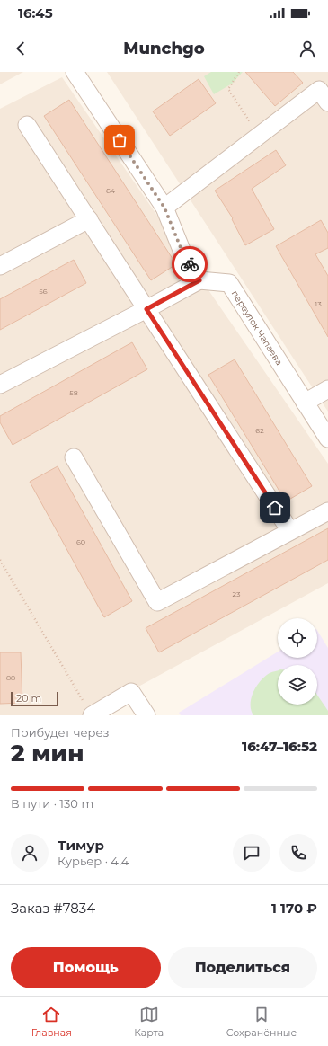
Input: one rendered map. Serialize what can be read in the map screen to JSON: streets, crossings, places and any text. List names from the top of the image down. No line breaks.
{"streets":{"street":["переулок Чапаева"]},"house_numbers":["64","56","13","58","62","60","23","88"],"scale_bar":"20 m","page":{"status":"16:45","header":"Munchgo","scale":"20 m","heading":["2 мин","Прибудет через","16:47–16:52"],"panel":["Тимур","Курьер · 4.4","Заказ #7834","1 170 ₽"],"bar":"В пути · 130 m","buttons":["Помощь","Поделиться"],"tabs":["Главная","Карта","Сохранённые"]}}
